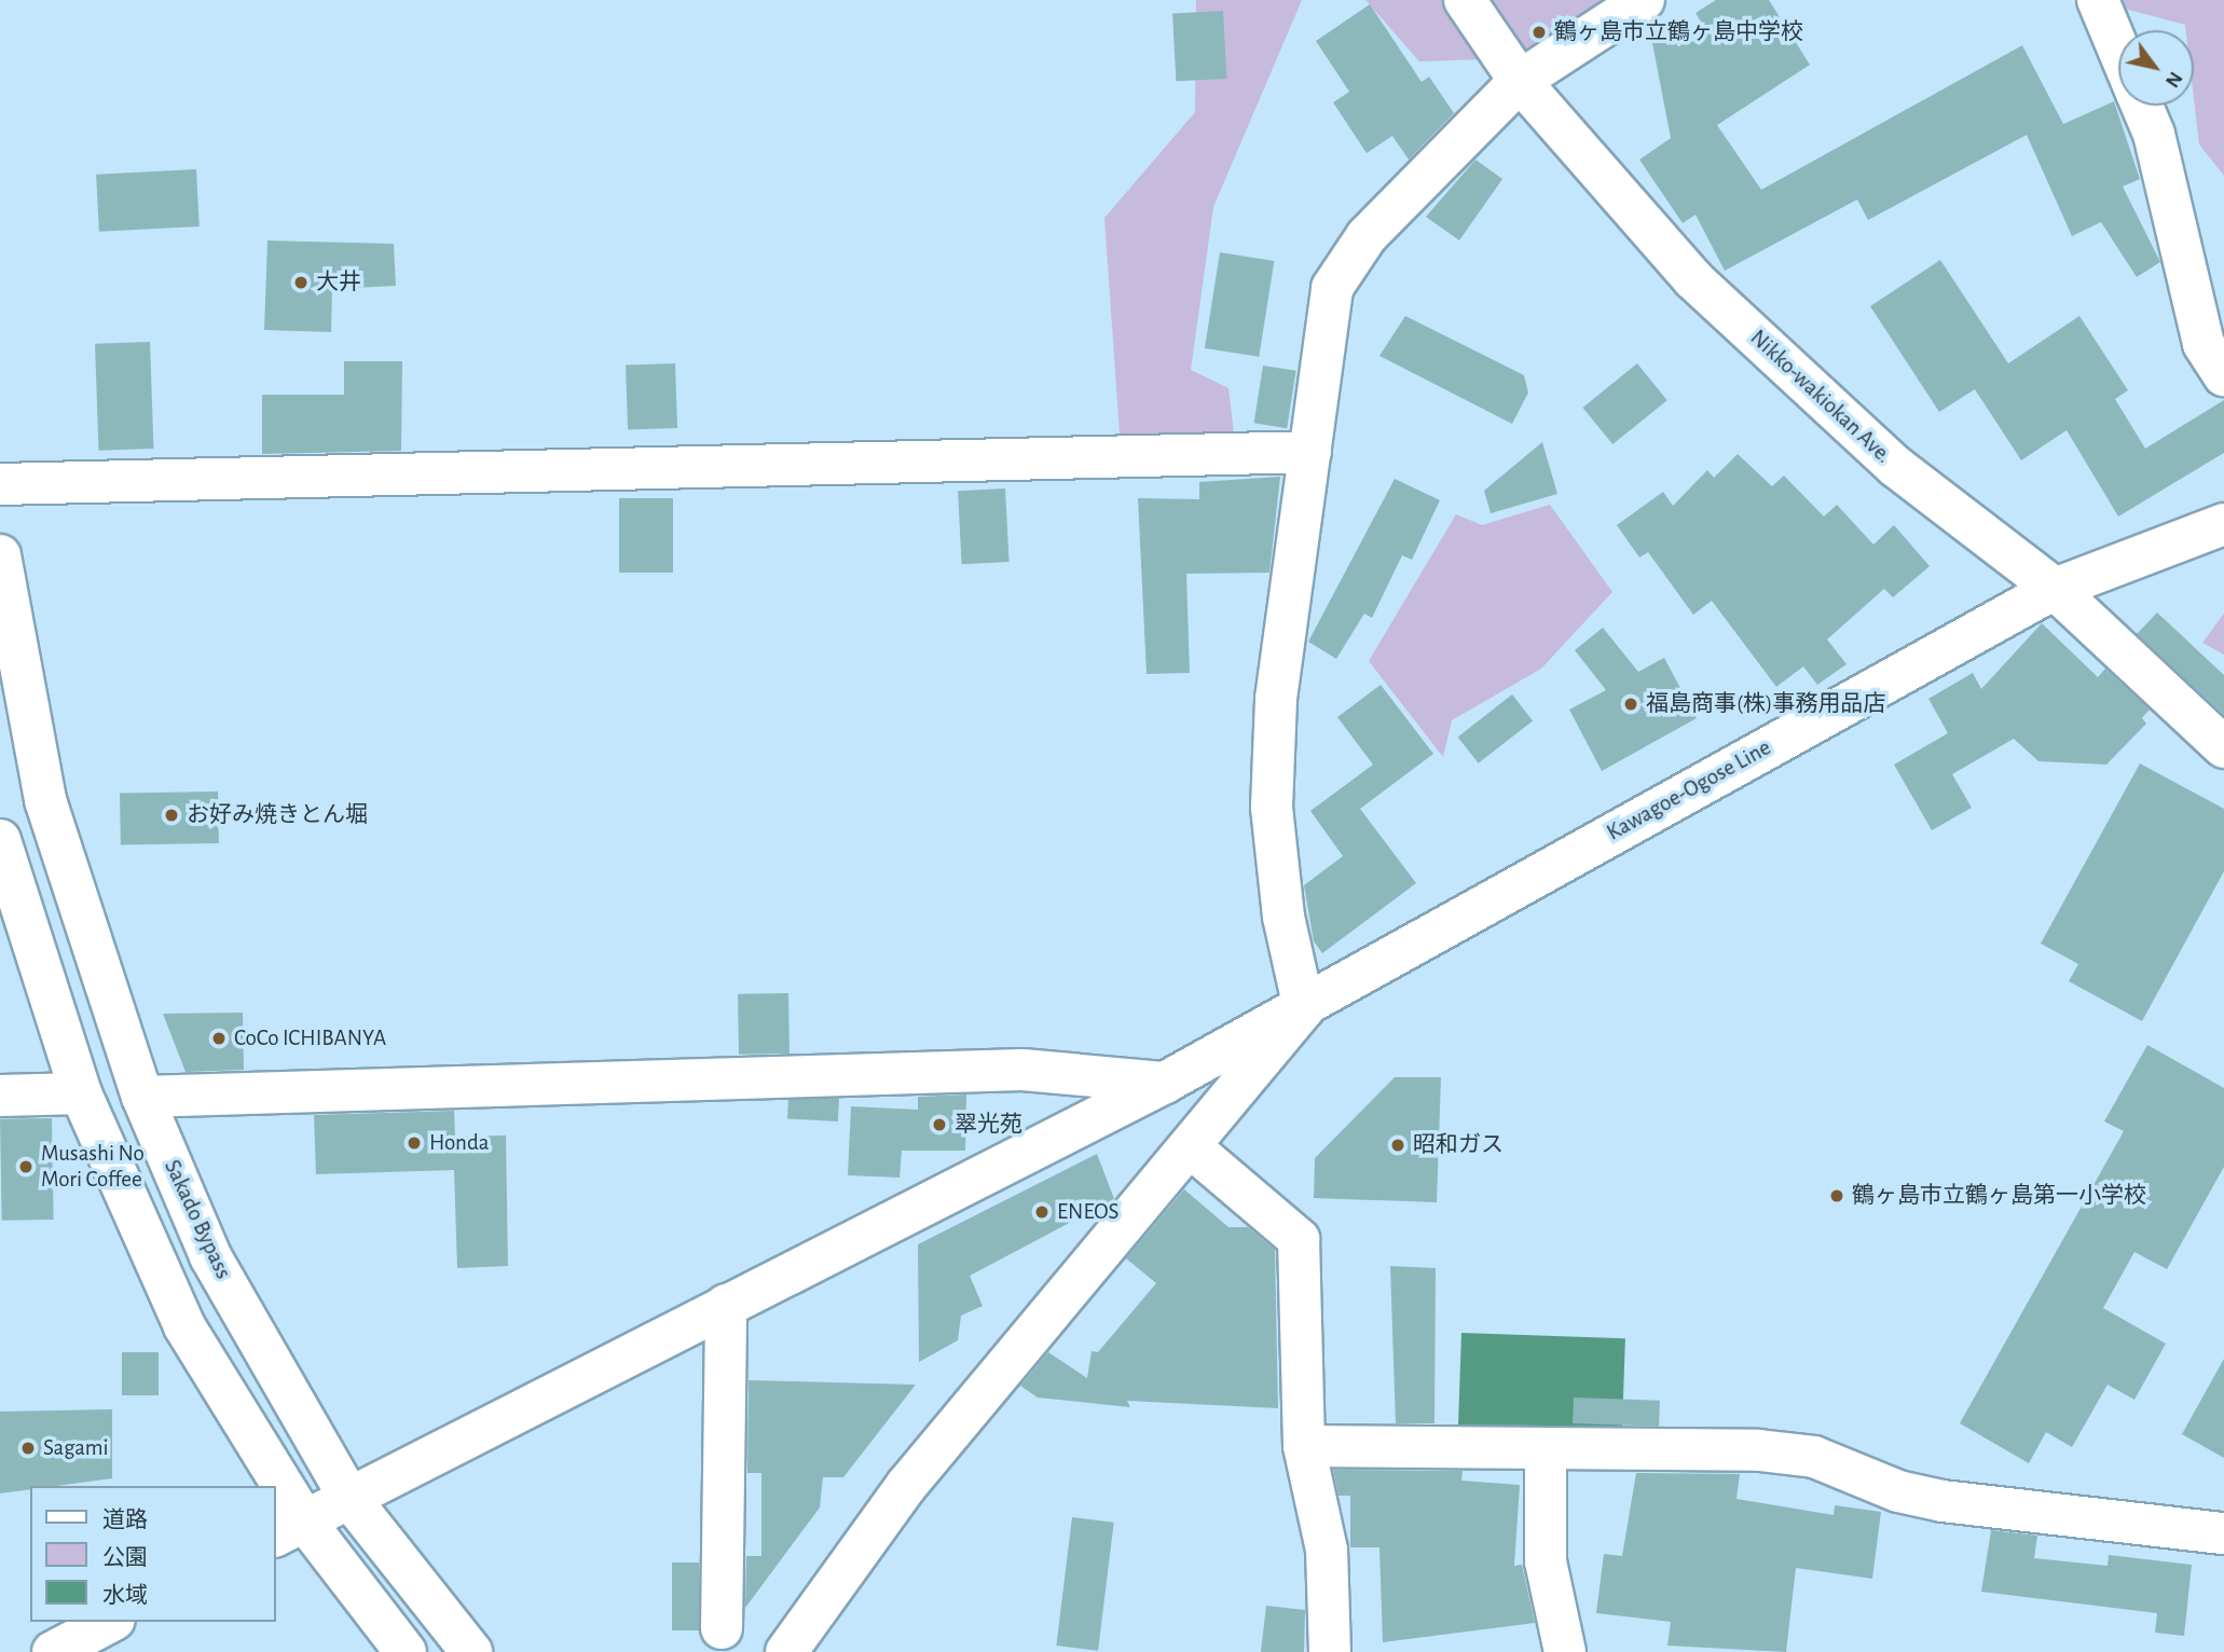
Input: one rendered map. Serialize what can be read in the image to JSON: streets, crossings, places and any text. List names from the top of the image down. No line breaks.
{"streets":{"main road":["Nikko-wakiokan Ave.","Kawagoe-Ogose Line","Sakado Bypass"]},"crossings":[["Nikko-wakiokan Ave.","Kawagoe-Ogose Line"],["Kawagoe-Ogose Line","Sakado Bypass"]],"places":["鶴ヶ島市立鶴ヶ島中学校","大井","福島商事(株)事務用品店","お好み焼きとん堀","CoCo ICHIBANYA","翠光苑","Honda","昭和ガス","Musashi No Mori Coffee","鶴ヶ島市立鶴ヶ島第一小学校","ENEOS","Sagami"],"legend":["道路","公園","水域"],"north":"bottom right"}
